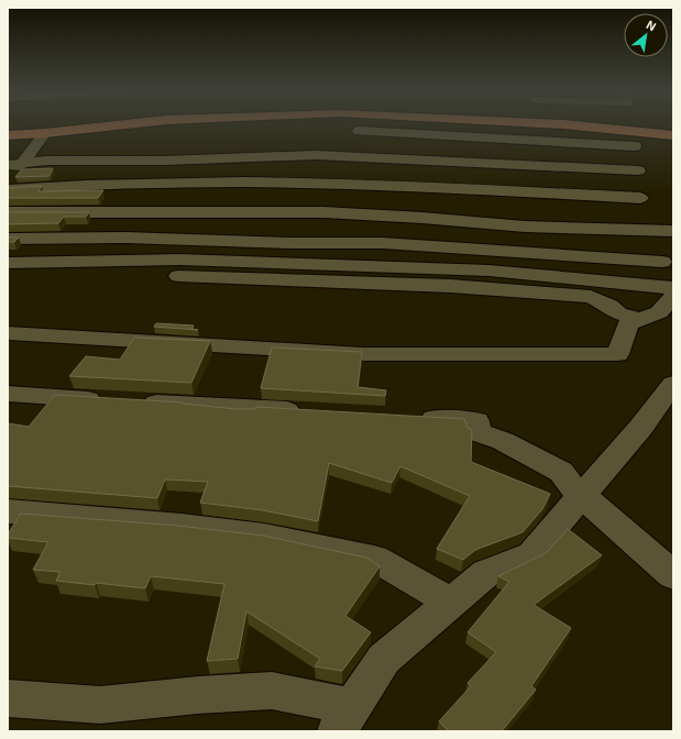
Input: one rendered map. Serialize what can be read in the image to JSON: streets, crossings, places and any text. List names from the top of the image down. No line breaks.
{"north":"top right"}
